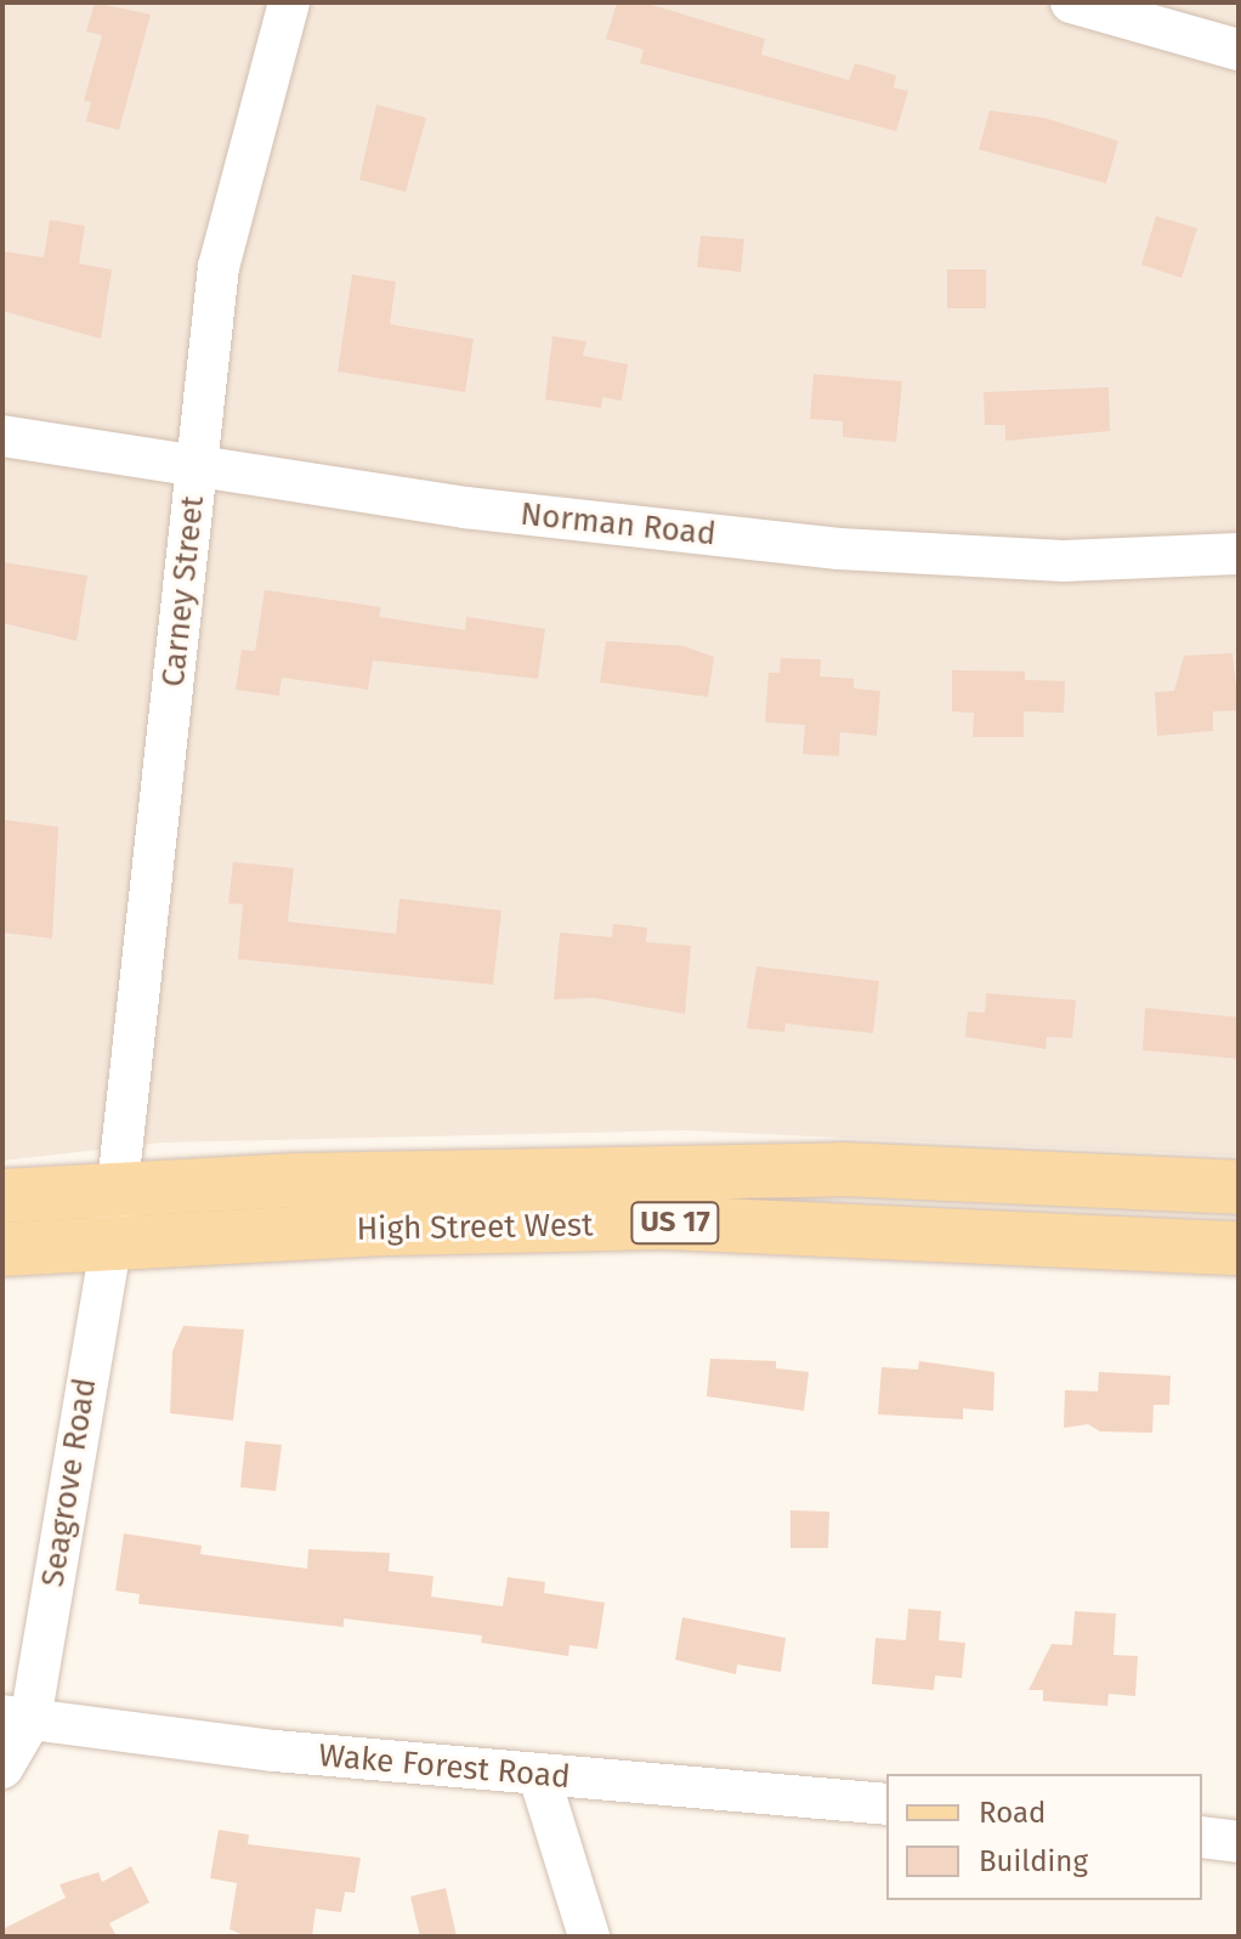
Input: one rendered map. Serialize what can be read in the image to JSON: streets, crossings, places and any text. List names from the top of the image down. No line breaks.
{"streets":{"main road":["US 17","High Street West"],"street":["Norman Road","Carney Street","Seagrove Road","Wake Forest Road"]},"crossings":[["Norman Road","Carney Street"],["Carney Street","High Street West"],["Carney Street","Seagrove Road"],["High Street West","Seagrove Road"],["Seagrove Road","Wake Forest Road"]],"legend":["Road","Building"]}
